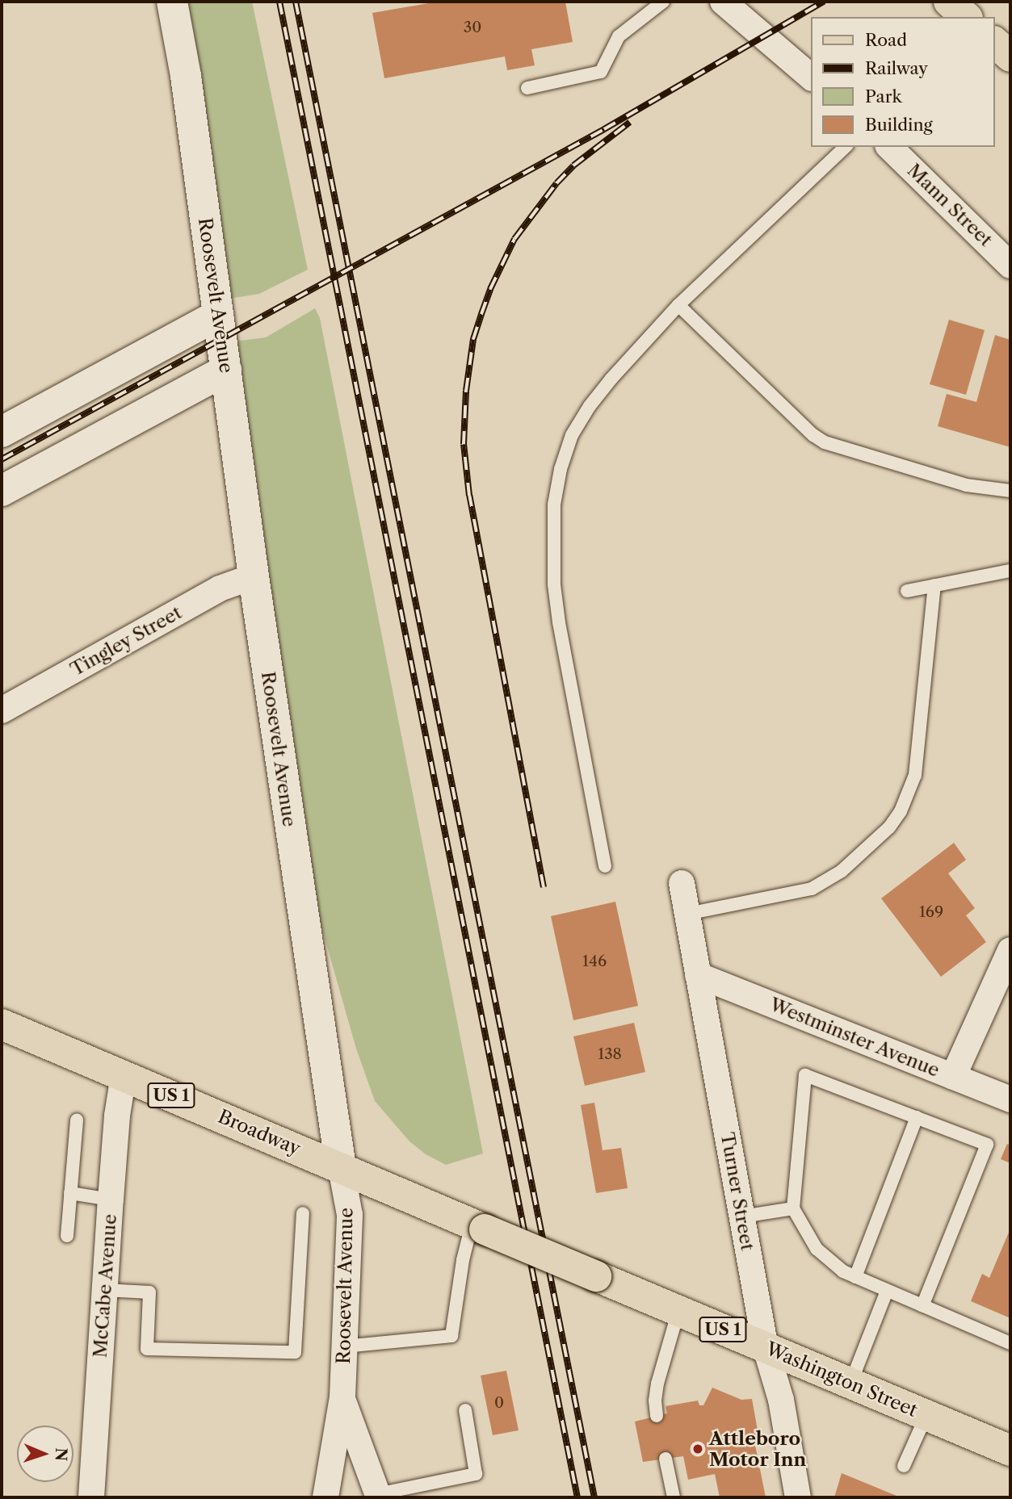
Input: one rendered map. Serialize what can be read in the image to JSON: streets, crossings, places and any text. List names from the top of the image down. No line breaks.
{"streets":{"main road":["US 1","Broadway","Washington Street"],"street":["Mann Street","Roosevelt Avenue","Tingley Street","Westminster Avenue","Turner Street","McCabe Avenue"]},"crossings":[["Roosevelt Avenue","Tingley Street"],["Roosevelt Avenue","Broadway"],["Westminster Avenue","Turner Street"],["Broadway","McCabe Avenue"],["Broadway","Washington Street"],["Turner Street","Washington Street"]],"places":["Attleboro Motor Inn"],"house_numbers":["30","169","146","138","0"],"legend":["Road","Railway","Park","Building"],"north":"right"}
